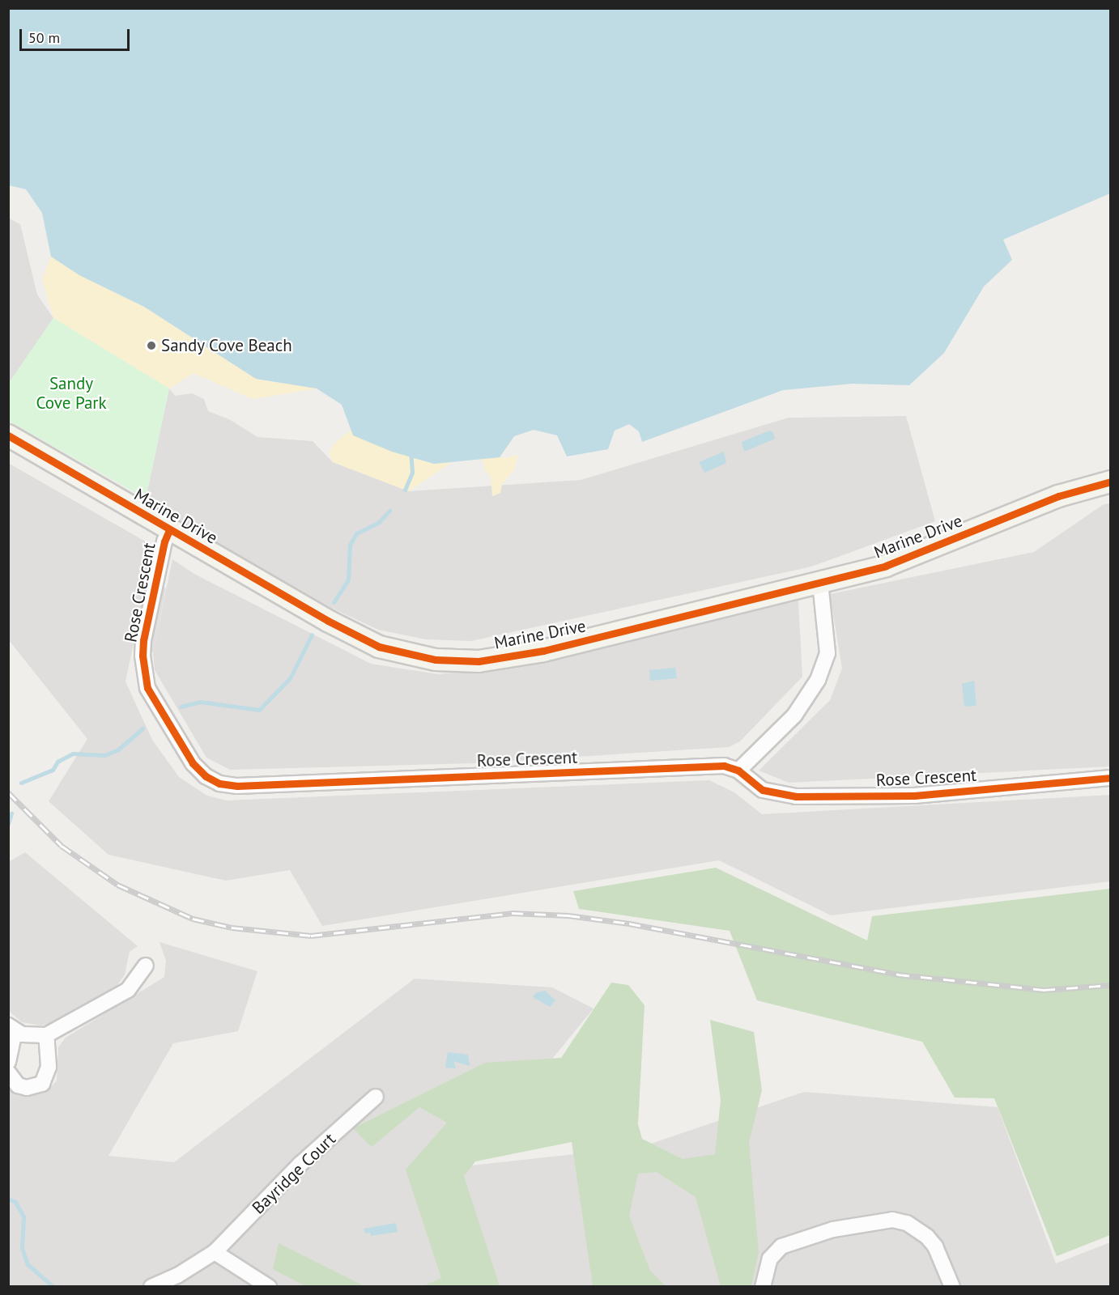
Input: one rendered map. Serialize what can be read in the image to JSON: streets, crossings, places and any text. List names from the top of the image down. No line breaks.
{"streets":{"main road":["Marine Drive"],"street":["Rose Crescent","Bayridge Court"]},"crossings":[["Marine Drive","Rose Crescent"]],"parks":["Sandy Cove Park"],"places":["Sandy Cove Beach"],"scale_bar":"50 m"}
